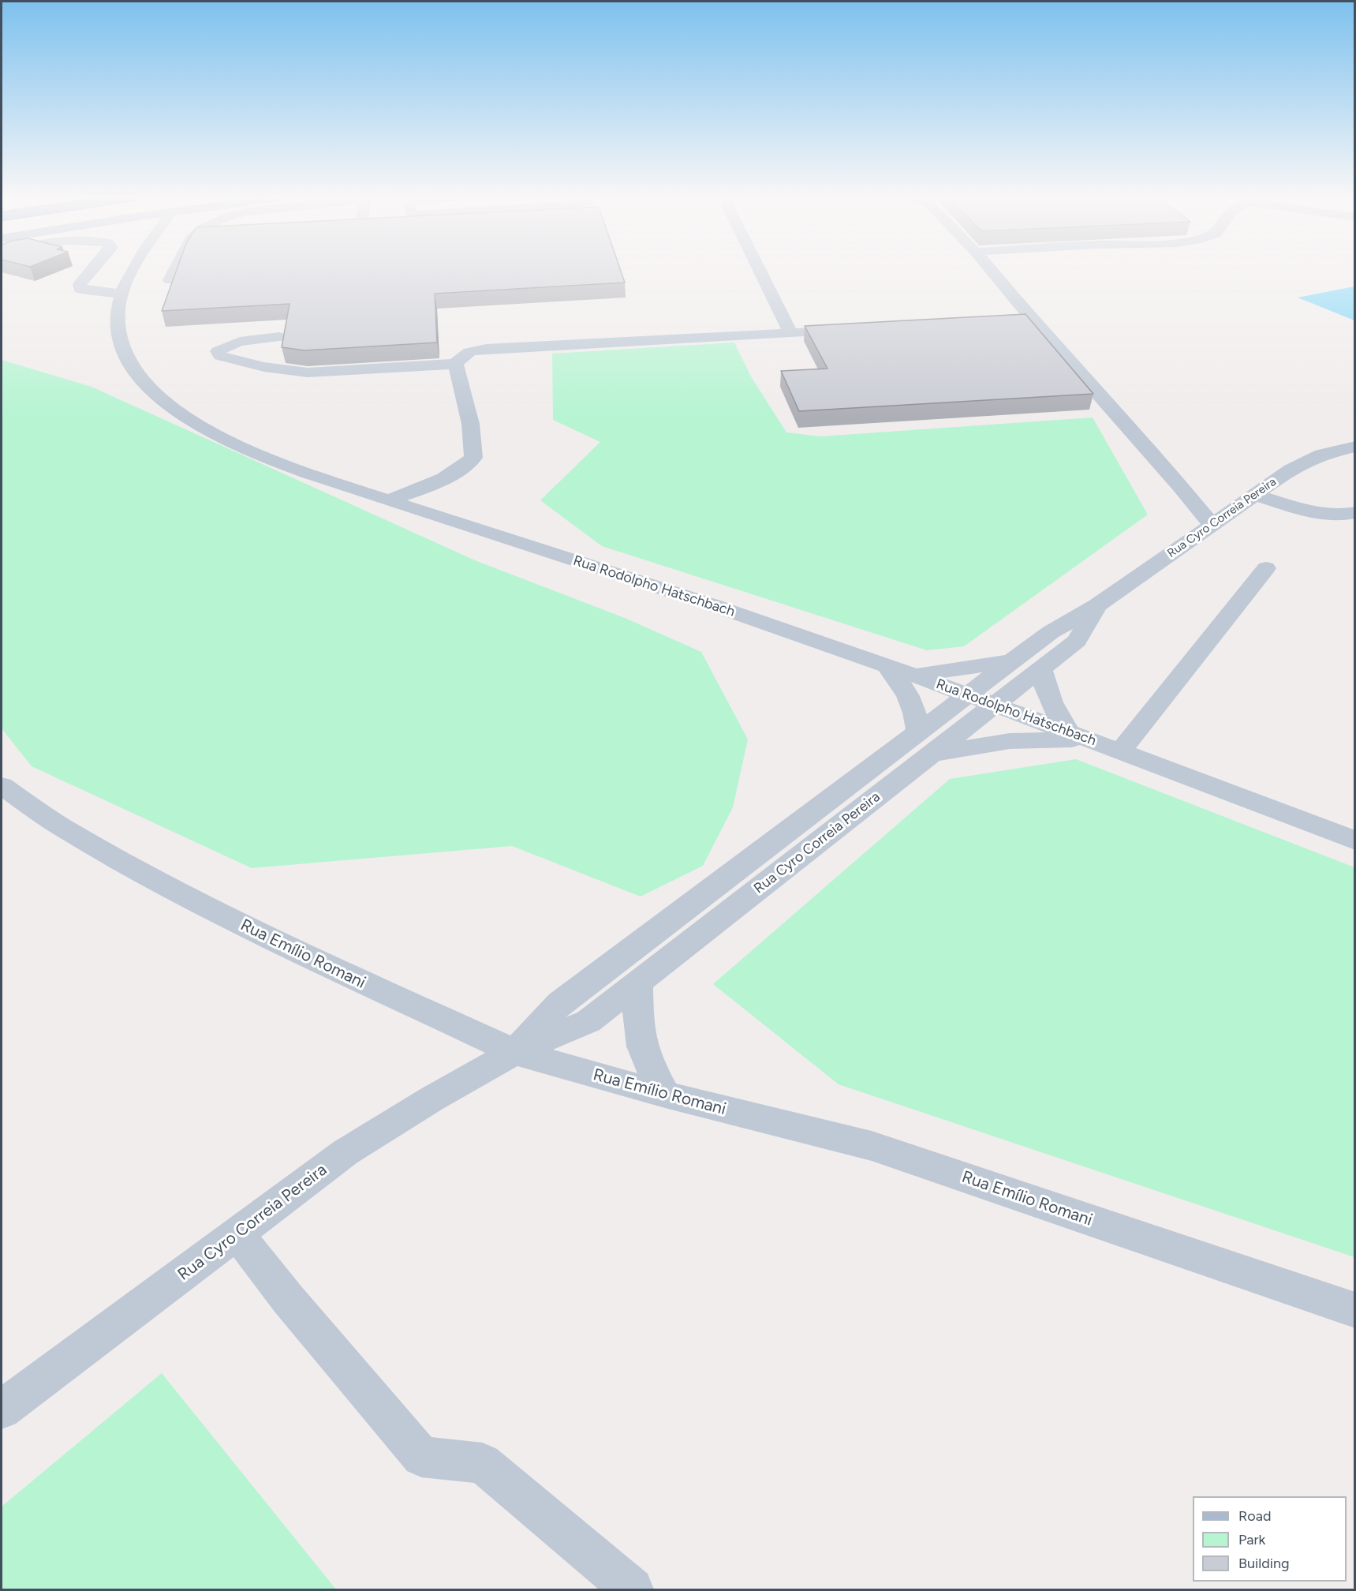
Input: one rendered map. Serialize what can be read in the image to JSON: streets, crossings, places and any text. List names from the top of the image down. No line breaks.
{"streets":{"street":["Rua Cyro Correia Pereira","Rua Rodolpho Hatschbach","Rua Emílio Romani"]},"crossings":[["Rua Cyro Correia Pereira","Rua Rodolpho Hatschbach"],["Rua Cyro Correia Pereira","Rua Emílio Romani"]],"legend":["Road","Park","Building"]}
